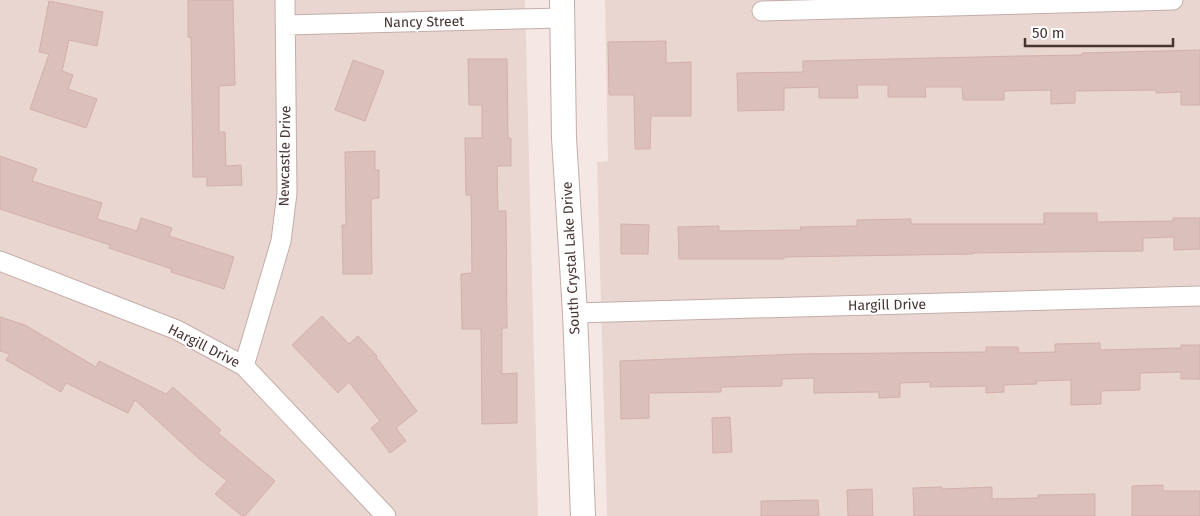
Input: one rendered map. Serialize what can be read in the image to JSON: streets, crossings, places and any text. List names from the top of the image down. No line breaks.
{"streets":{"street":["Nancy Street","Newcastle Drive","South Crystal Lake Drive","Hargill Drive"]},"crossings":[["Nancy Street","Newcastle Drive"],["Nancy Street","South Crystal Lake Drive"],["Newcastle Drive","Hargill Drive"],["South Crystal Lake Drive","Hargill Drive"]],"scale_bar":"50 m"}
